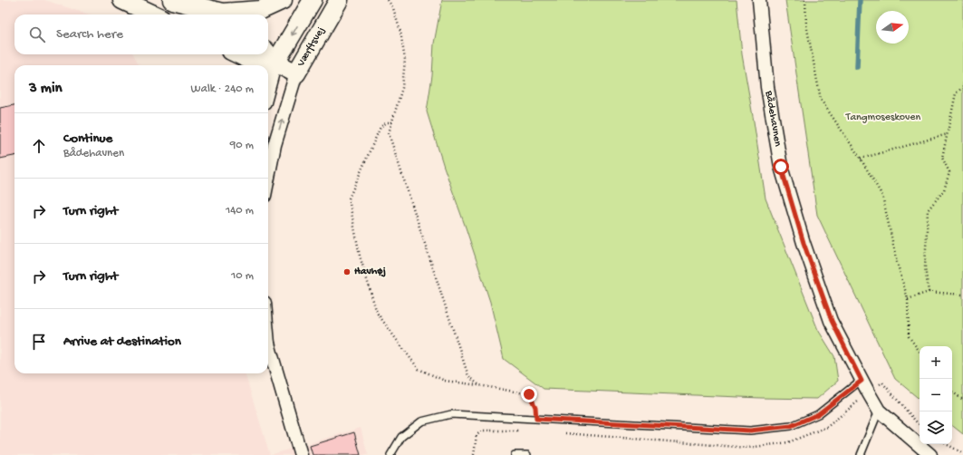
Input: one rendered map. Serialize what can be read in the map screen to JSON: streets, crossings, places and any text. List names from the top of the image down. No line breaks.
{"streets":{"street":["Værftsvej","Bådehavnen"]},"parks":["Tangmoseskoven"],"places":["Havhøj"],"north":"right","page":{"search":"Search here","heading":["3 min","Walk · 240 m"],"list":[["Continue","Bådehavnen","90 m"],["Turn right","140 m"],["Turn right","10 m"],"Arrive at destination"],"map_buttons":["+","−"]}}
